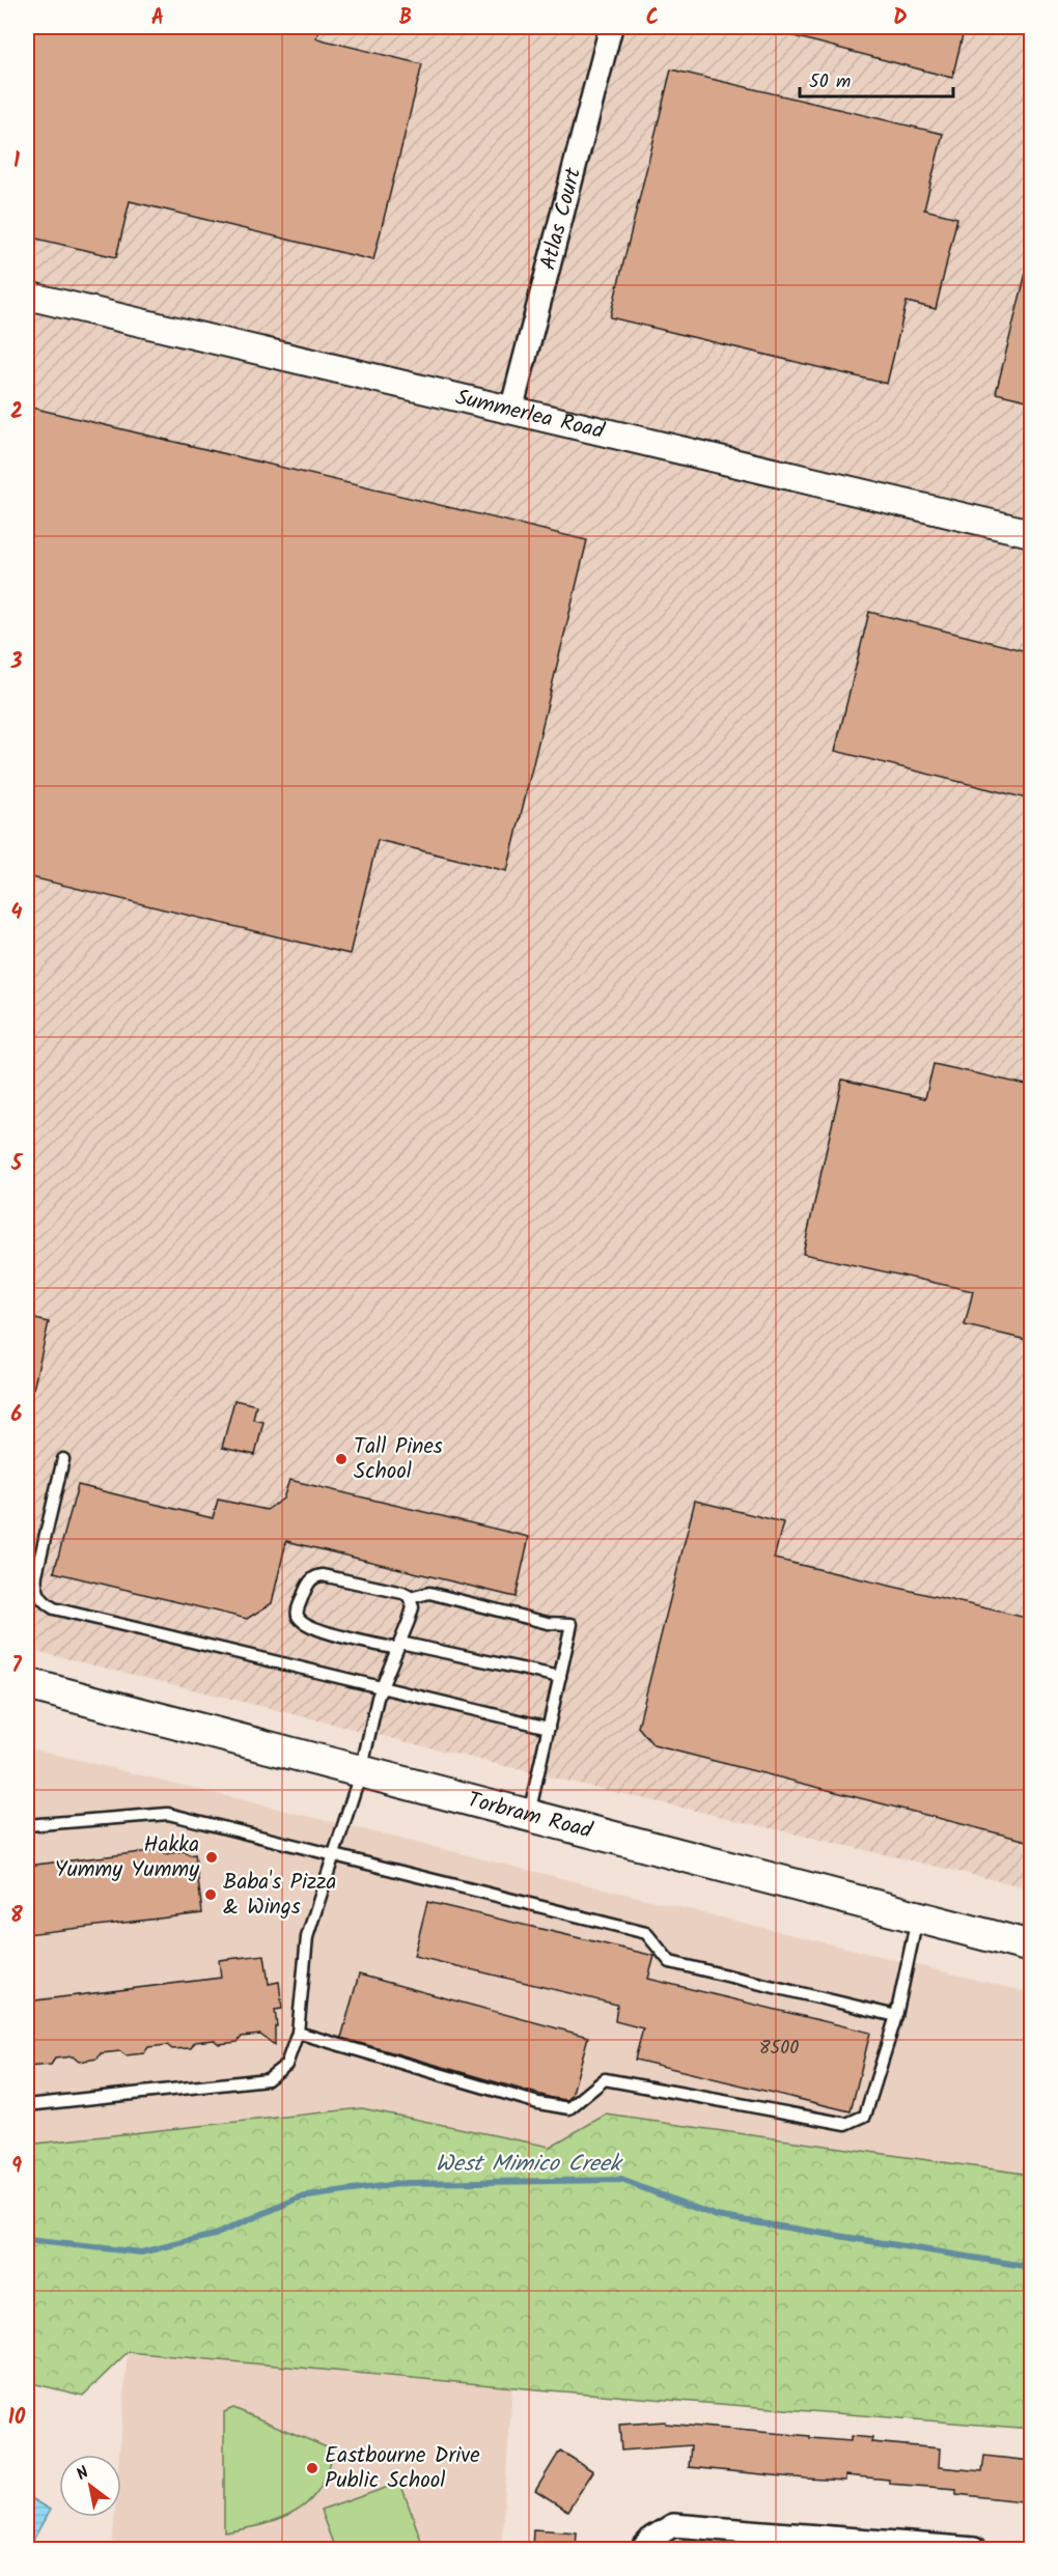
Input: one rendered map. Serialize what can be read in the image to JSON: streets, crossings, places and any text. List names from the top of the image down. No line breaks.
{"streets":{"main road":["Torbram Road"],"street":["Atlas Court","Summerlea Road"]},"crossings":[["Atlas Court","Summerlea Road"]],"water":["West Mimico Creek"],"places":["Tall Pines School","Hakka Yummy Yummy","Baba's Pizza & Wings","Eastbourne Drive Public School"],"house_numbers":["8500"],"scale_bar":"50 m","north":"top left","grid":{"columns":["A","B","C","D"],"rows":["1","2","3","4","5","6","7","8","9","10"]}}
